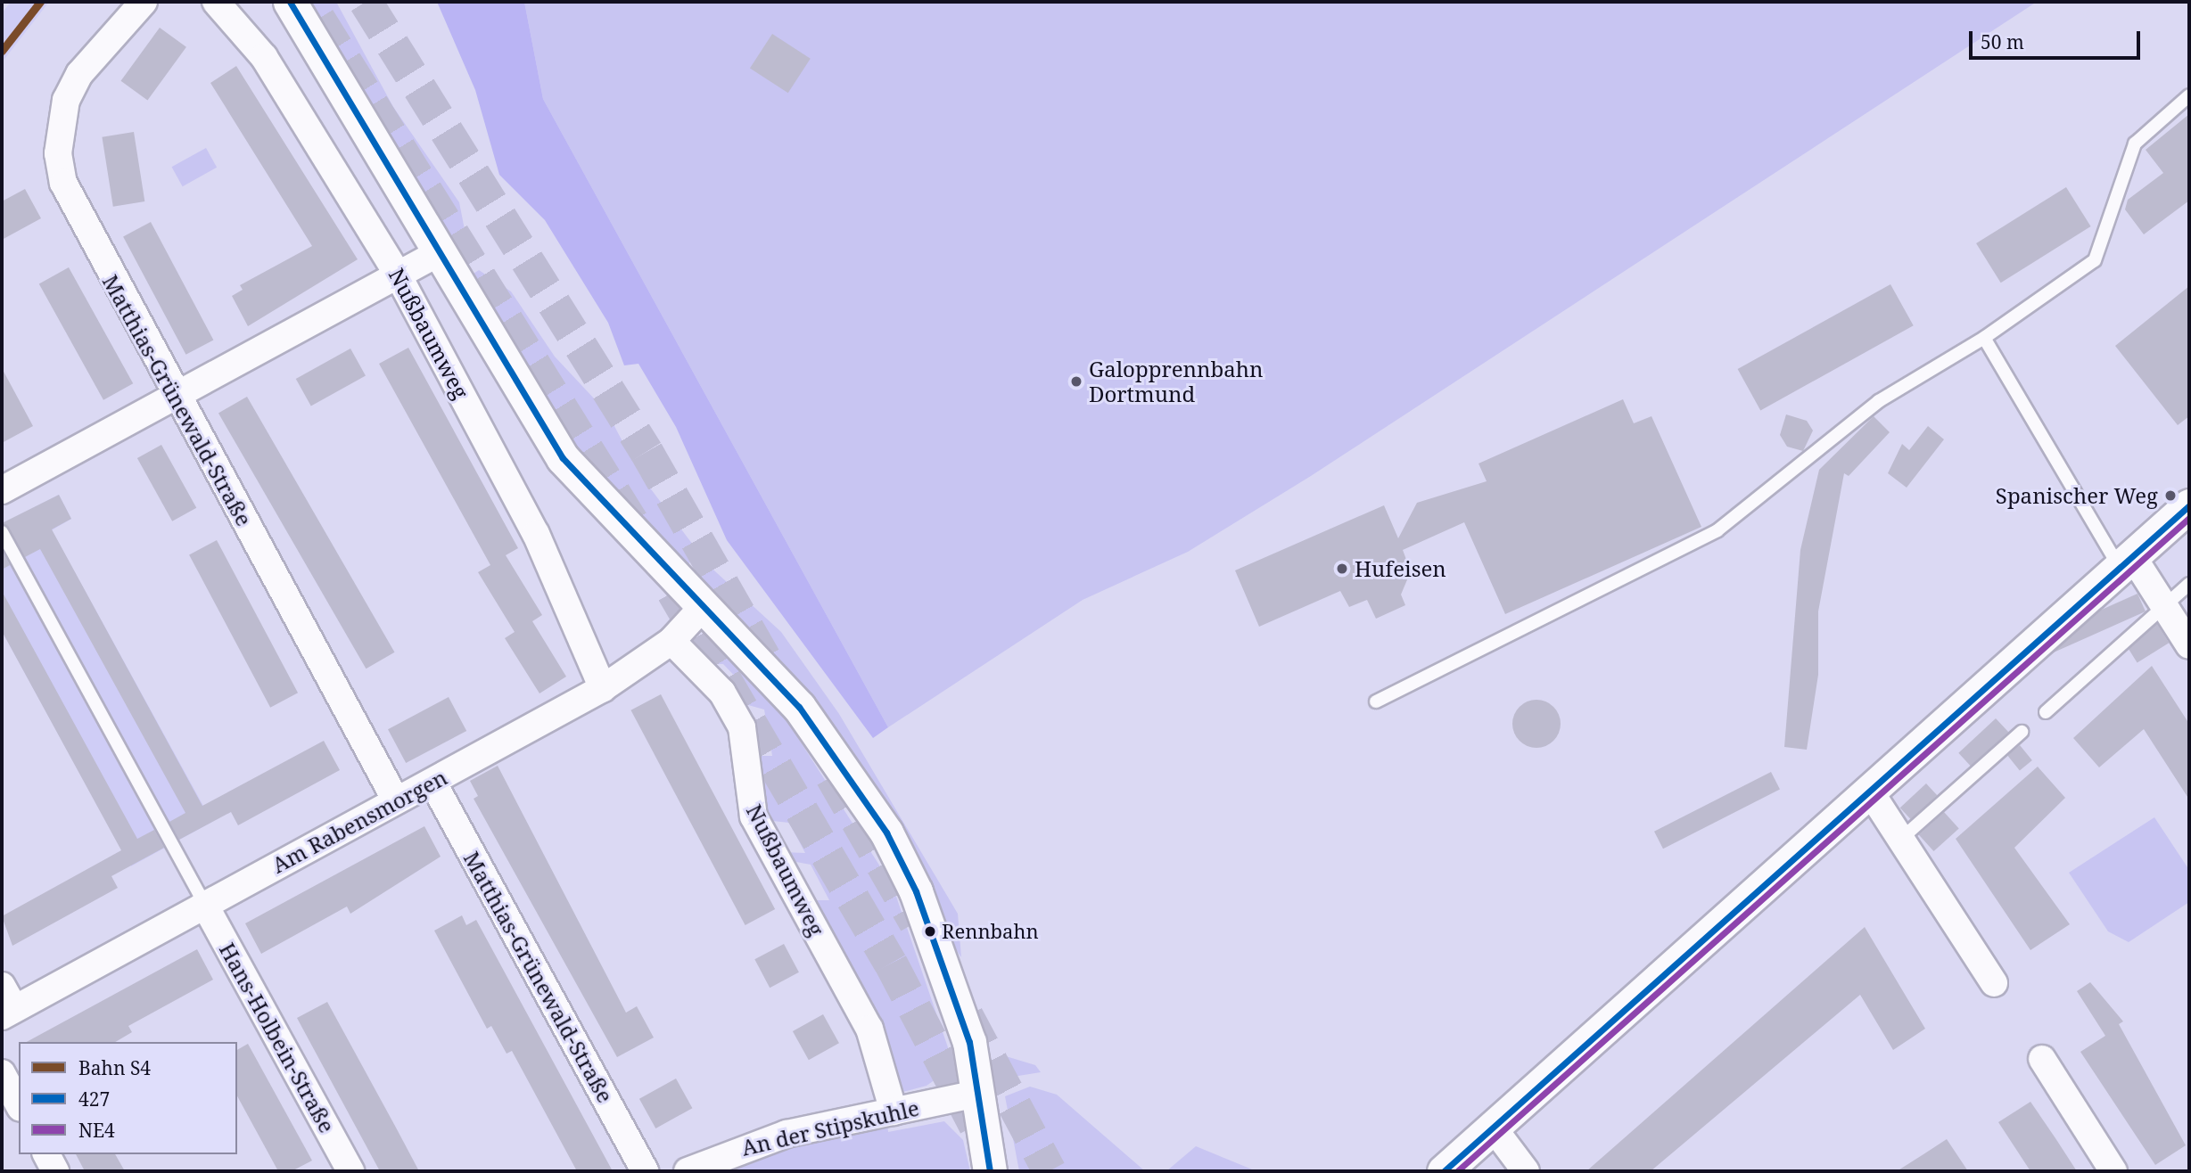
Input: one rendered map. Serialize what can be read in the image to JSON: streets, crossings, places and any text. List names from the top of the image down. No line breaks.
{"streets":{"street":["Nußbaumweg","Matthias-Grünewald-Straße","Am Rabensmorgen","Hans-Holbein-Straße","An der Stipskuhle"]},"crossings":[["Nußbaumweg","Am Rabensmorgen"],["Nußbaumweg","An der Stipskuhle"],["Matthias-Grünewald-Straße","Am Rabensmorgen"],["Am Rabensmorgen","Hans-Holbein-Straße"]],"places":["Galopprennbahn Dortmund","Spanischer Weg","Hufeisen","Rennbahn"],"lines":["rail line S4","transit line 427","transit line NE4"],"legend":["Bahn S4","427","NE4"],"scale_bar":"50 m"}
